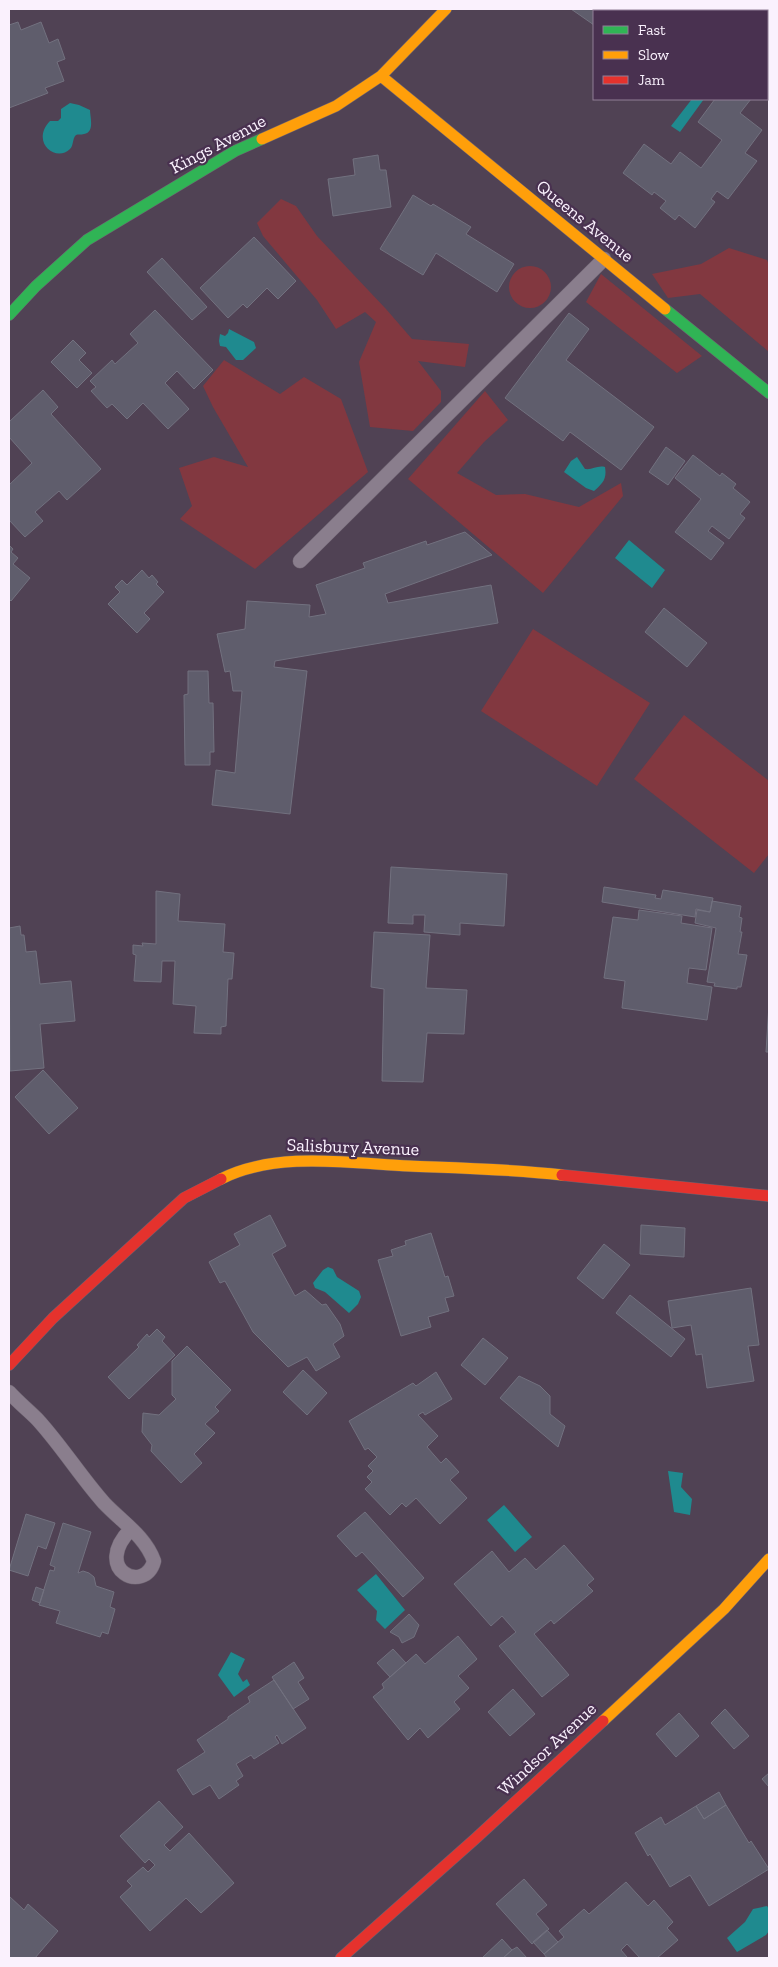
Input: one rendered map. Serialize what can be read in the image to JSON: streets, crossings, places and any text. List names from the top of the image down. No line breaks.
{"streets":{"street":["Kings Avenue","Queens Avenue","Salisbury Avenue","Windsor Avenue"]},"crossings":[["Kings Avenue","Queens Avenue"]],"legend":["Fast","Slow","Jam"]}
